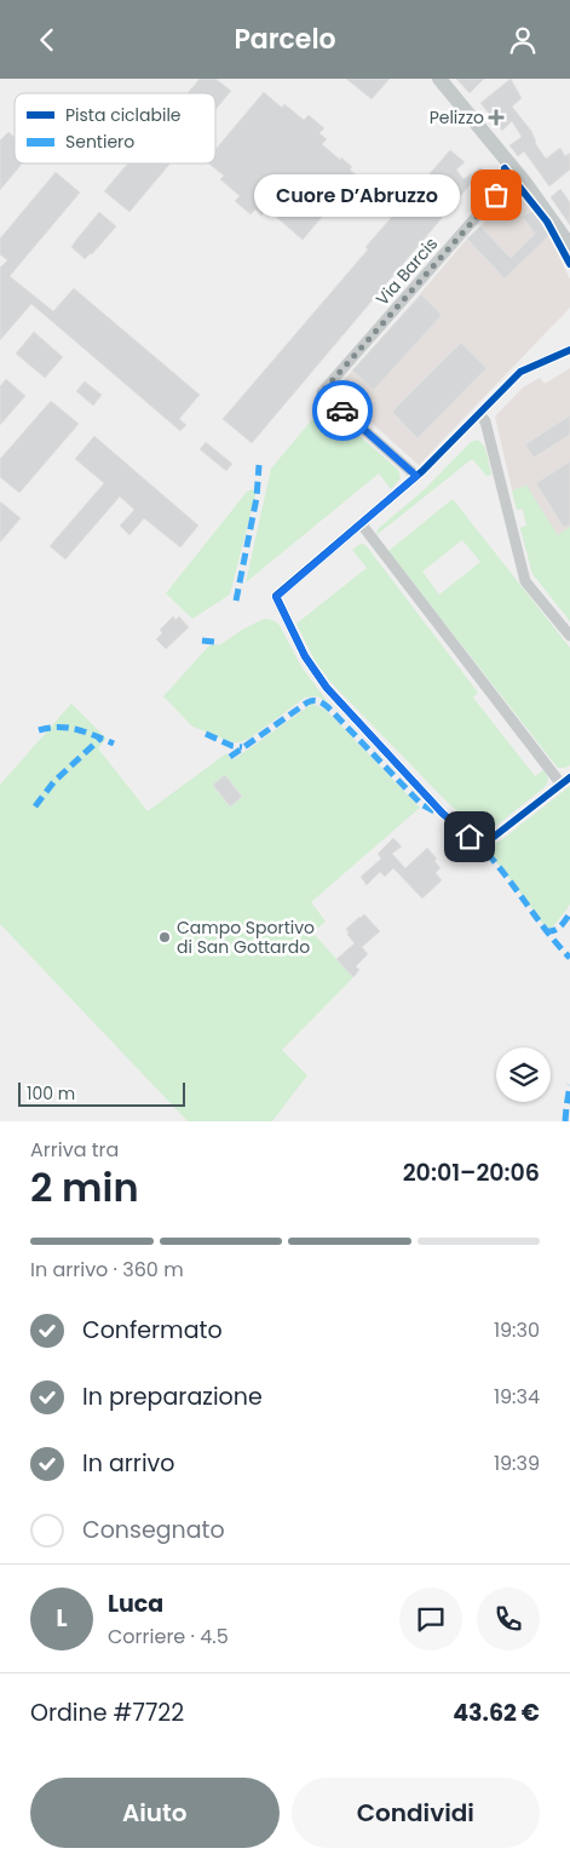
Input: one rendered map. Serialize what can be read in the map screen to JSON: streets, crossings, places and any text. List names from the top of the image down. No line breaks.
{"streets":{"street":["Via Barcis"]},"places":{"health":["Pelizzo"],"other":["Cuore D’Abruzzo","Campo Sportivo di San Gottardo"]},"legend":["Pista ciclabile","Sentiero"],"scale_bar":"100 m","page":{"header":"Parcelo","bubble":"Cuore D’Abruzzo","scale":"100 m","heading":["2 min","Arriva tra","20:01–20:06"],"panel":["Luca","Corriere · 4.5","Ordine #7722","43.62 €"],"bar":"In arrivo · 360 m","list":[["Confermato","19:30"],["In preparazione","19:34"],["In arrivo","19:39"],"Consegnato"],"round":"L","buttons":["Aiuto","Condividi"]}}
